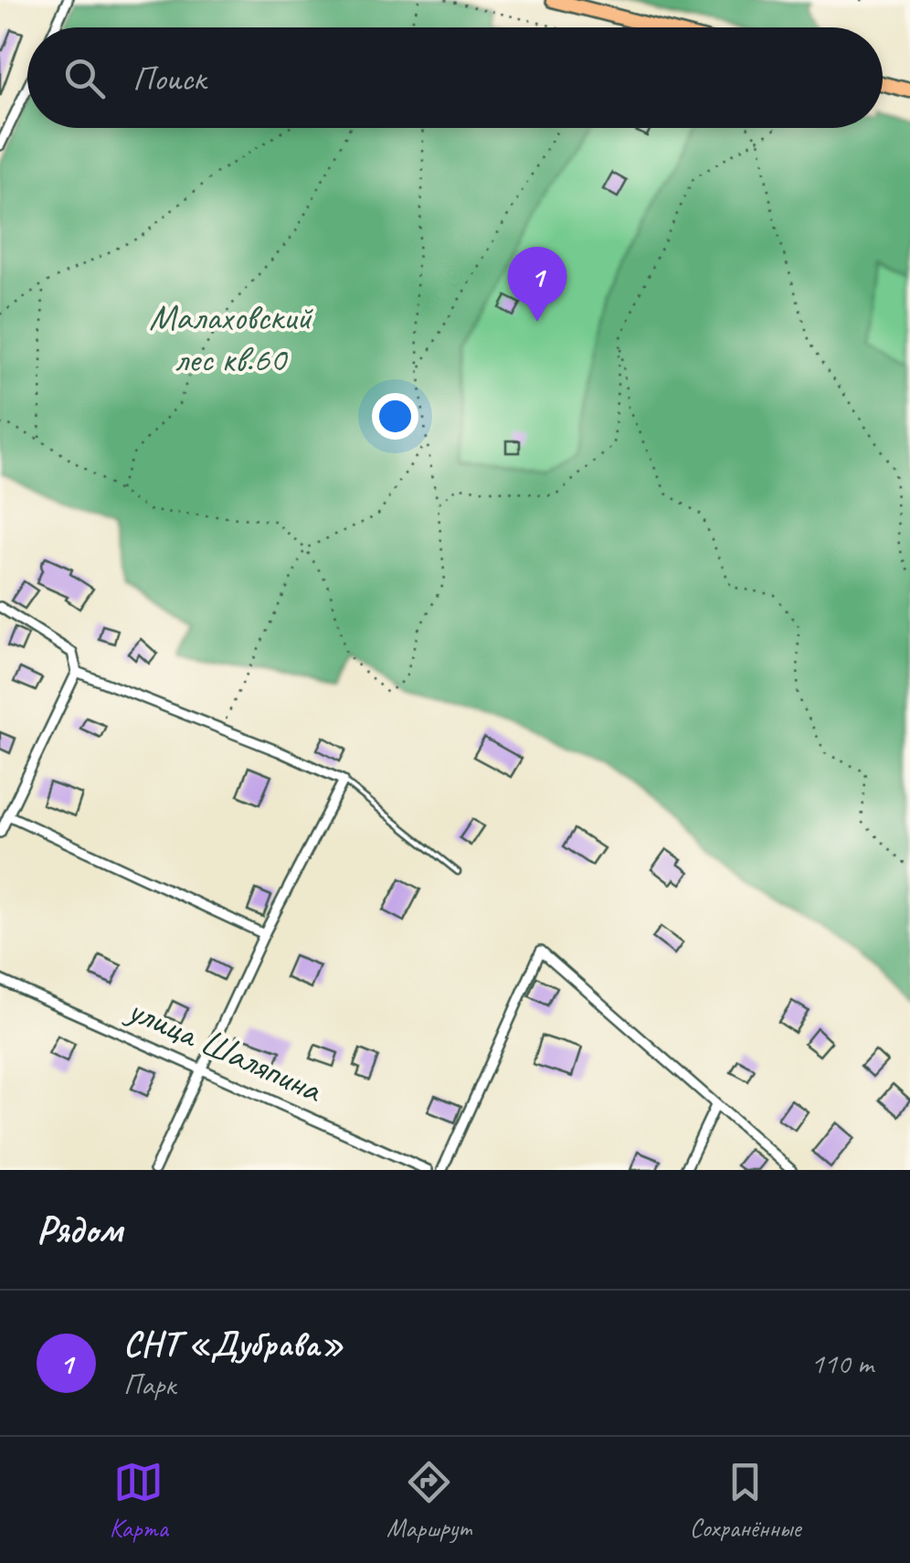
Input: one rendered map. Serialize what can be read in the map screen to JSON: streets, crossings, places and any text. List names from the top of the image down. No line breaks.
{"streets":{"street":["улица Шаляпина"]},"parks":["Малаховский лес кв.60"],"page":{"search":"Поиск","pins":"1","heading":"Рядом","list":[{"mark":"1","name":"СНТ «Дубрава»","note":"Парк","value":"110 m"}],"nav":["Карта","Маршрут","Сохранённые"]}}
